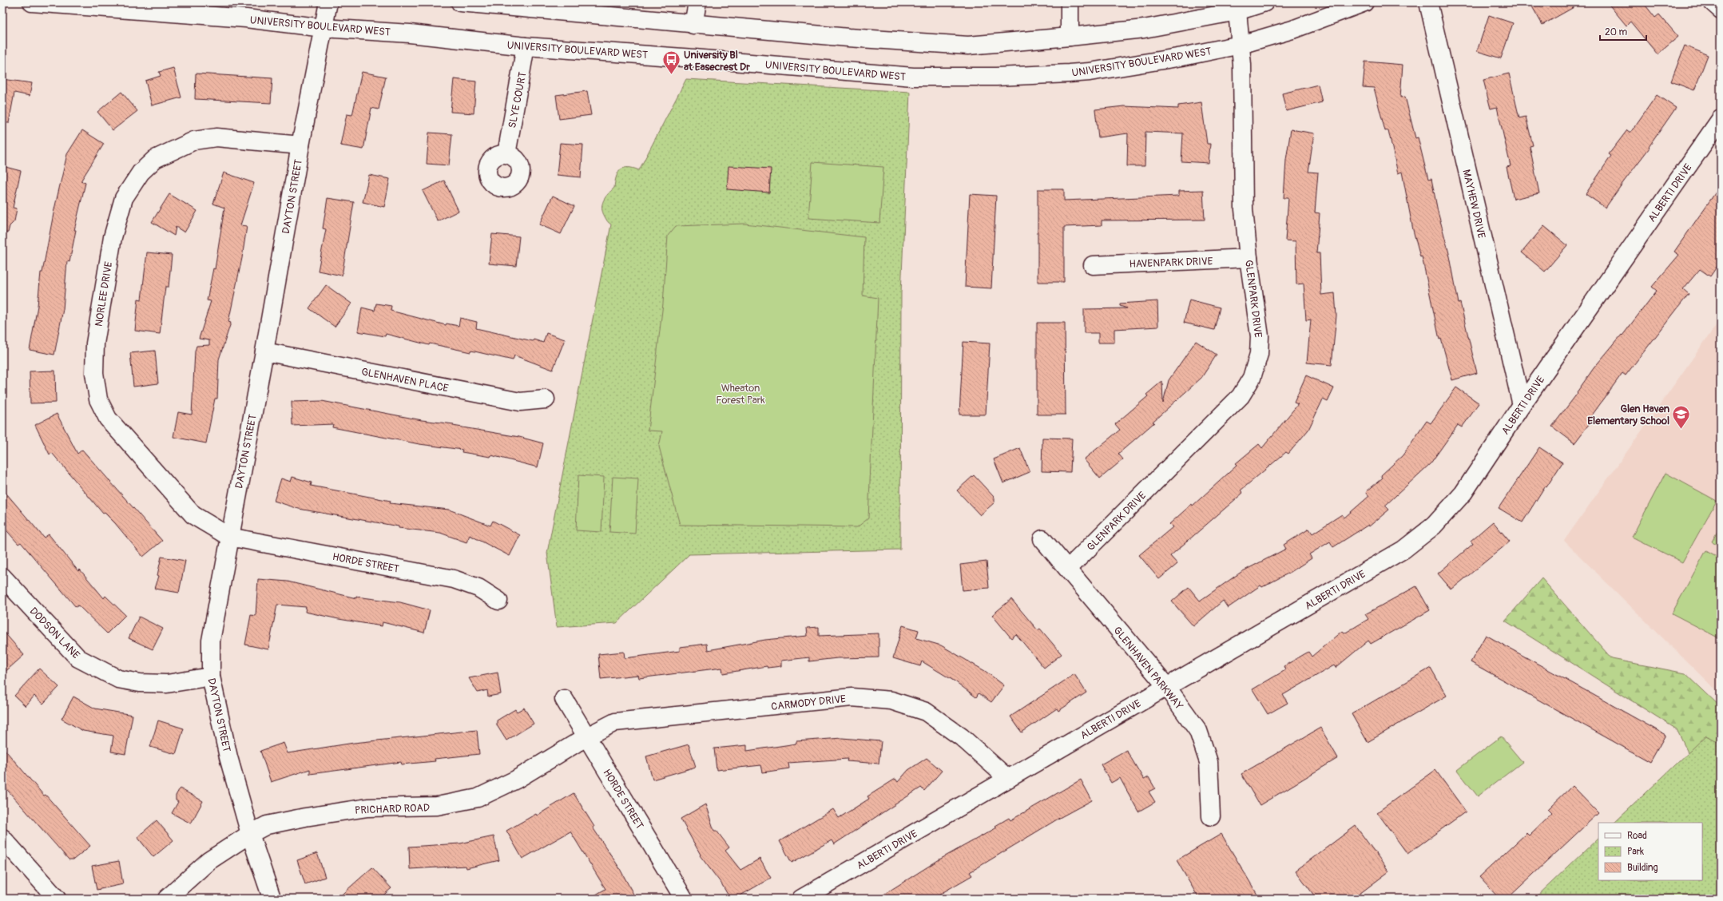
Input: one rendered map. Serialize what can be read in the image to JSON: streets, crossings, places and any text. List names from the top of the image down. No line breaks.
{"streets":{"street":["UNIVERSITY BOULEVARD WEST","SLYE COURT","ALBERTI DRIVE","DAYTON STREET","MAYHEW DRIVE","HAVENPARK DRIVE","NORLEE DRIVE","GLENPARK DRIVE","GLENHAVEN PLACE","HORDE STREET","DODSON LANE","GLENHAVEN PARKWAY","CARMODY DRIVE","PRICHARD ROAD"]},"crossings":[["UNIVERSITY BOULEVARD WEST","SLYE COURT"],["UNIVERSITY BOULEVARD WEST","DAYTON STREET"],["UNIVERSITY BOULEVARD WEST","GLENPARK DRIVE"],["ALBERTI DRIVE","MAYHEW DRIVE"],["ALBERTI DRIVE","GLENHAVEN PARKWAY"],["ALBERTI DRIVE","CARMODY DRIVE"],["DAYTON STREET","NORLEE DRIVE"],["DAYTON STREET","GLENHAVEN PLACE"],["DAYTON STREET","HORDE STREET"],["DAYTON STREET","DODSON LANE"],["DAYTON STREET","PRICHARD ROAD"],["HAVENPARK DRIVE","GLENPARK DRIVE"],["NORLEE DRIVE","HORDE STREET"],["GLENPARK DRIVE","GLENHAVEN PARKWAY"],["HORDE STREET","CARMODY DRIVE"],["HORDE STREET","PRICHARD ROAD"],["CARMODY DRIVE","PRICHARD ROAD"]],"parks":["Wheaton Forest Park"],"places":{"bus stop":["University Bl at Easecrest Dr"],"school or university":["Glen Haven Elementary School"]},"legend":["Road","Park","Building"],"scale_bar":"20 m"}
